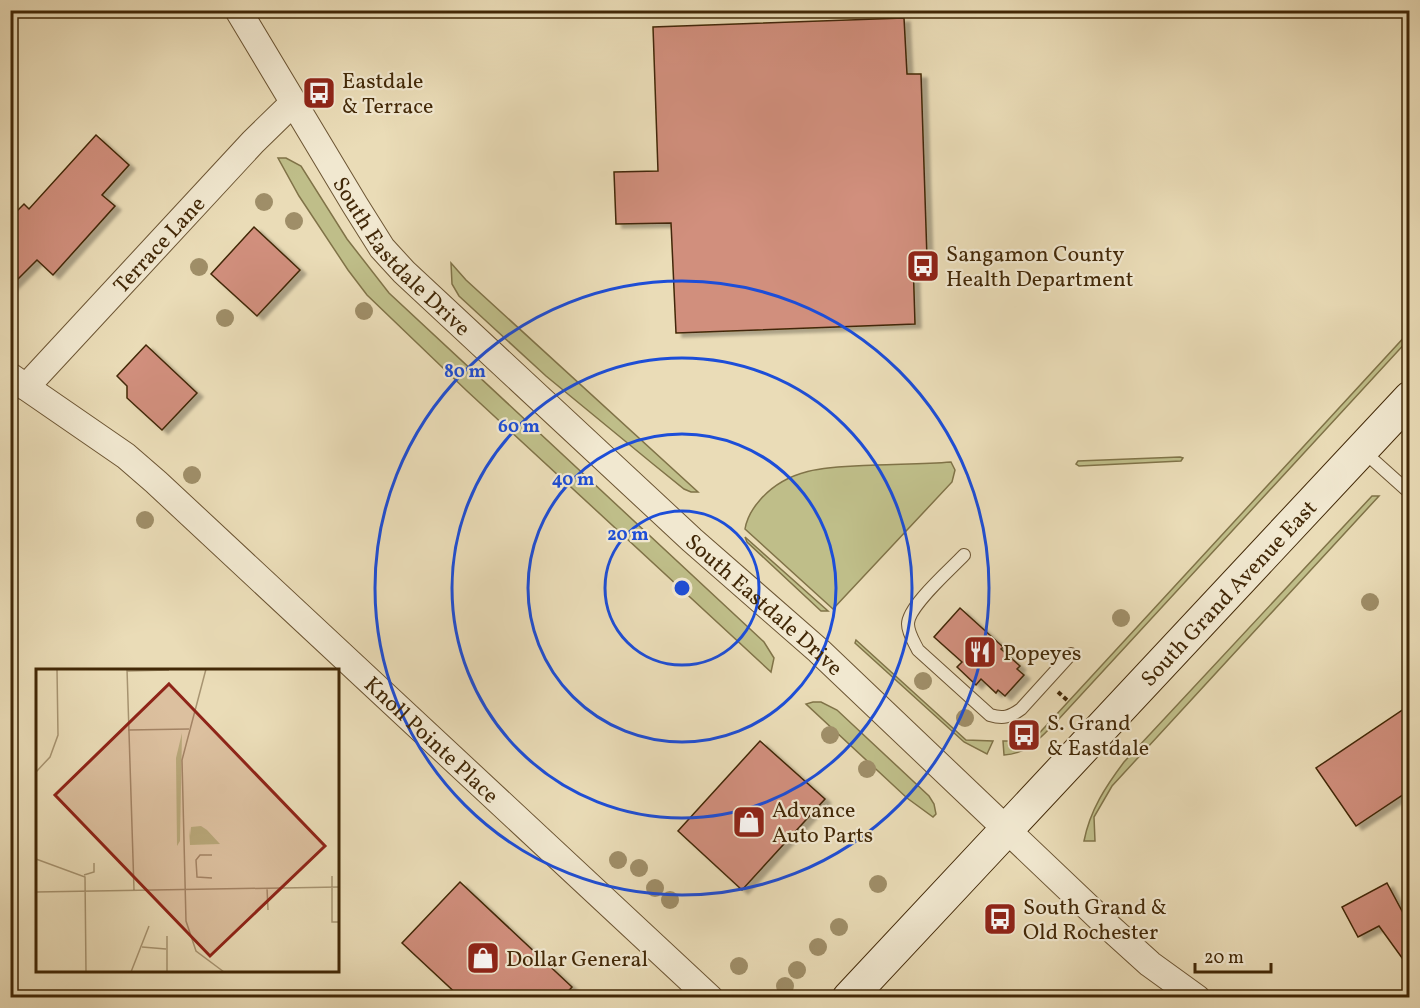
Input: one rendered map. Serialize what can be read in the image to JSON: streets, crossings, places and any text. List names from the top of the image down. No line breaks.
{"streets":{"main road":["South Grand Avenue East"],"street":["Terrace Lane","South Eastdale Drive","Knoll Pointe Place"]},"crossings":[["Terrace Lane","South Eastdale Drive"],["Terrace Lane","Knoll Pointe Place"],["South Eastdale Drive","South Grand Avenue East"]],"places":{"bus stop":["Eastdale & Terrace","Sangamon County Health Department","S. Grand & Eastdale","South Grand & Old Rochester"],"restaurant":["Popeyes"],"shop":["Advance Auto Parts","Dollar General"]},"scale_bar":"20 m","rings":["80 m","60 m","40 m","20 m"]}
